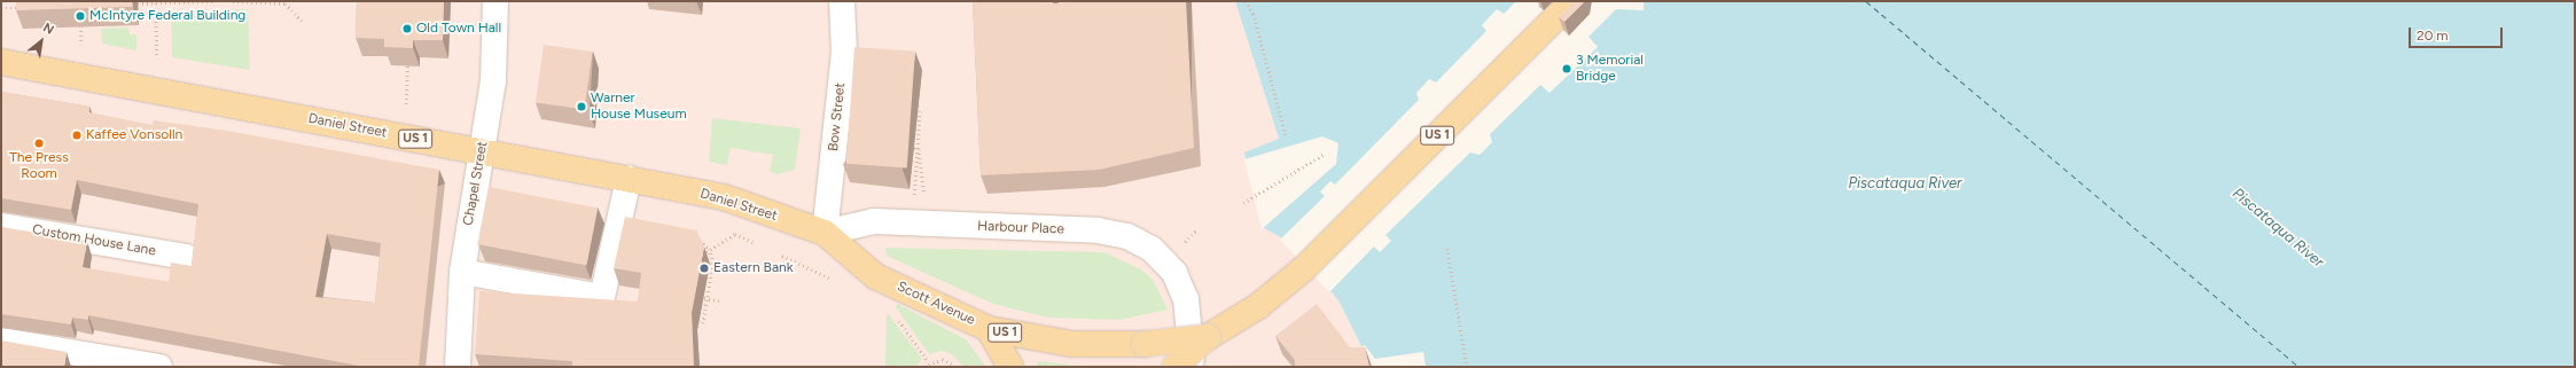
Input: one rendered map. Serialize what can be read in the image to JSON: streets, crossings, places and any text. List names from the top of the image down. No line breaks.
{"streets":{"main road":["Daniel Street","US 1","Scott Avenue"],"street":["Bow Street","Chapel Street","Harbour Place","Custom House Lane"]},"crossings":[["Bow Street","Daniel Street"],["Bow Street","Harbour Place"],["Bow Street","Scott Avenue"],["Daniel Street","Chapel Street"],["Daniel Street","Harbour Place"],["Daniel Street","Scott Avenue"],["US 1","Scott Avenue"],["Harbour Place","Scott Avenue"]],"water":["Piscataqua River"],"places":["McIntyre Federal Building","Old Town Hall","3 Memorial Bridge","Warner House Museum","Kaffee Vonsolln","The Press Room","Eastern Bank"],"scale_bar":"20 m","north":"top right"}
